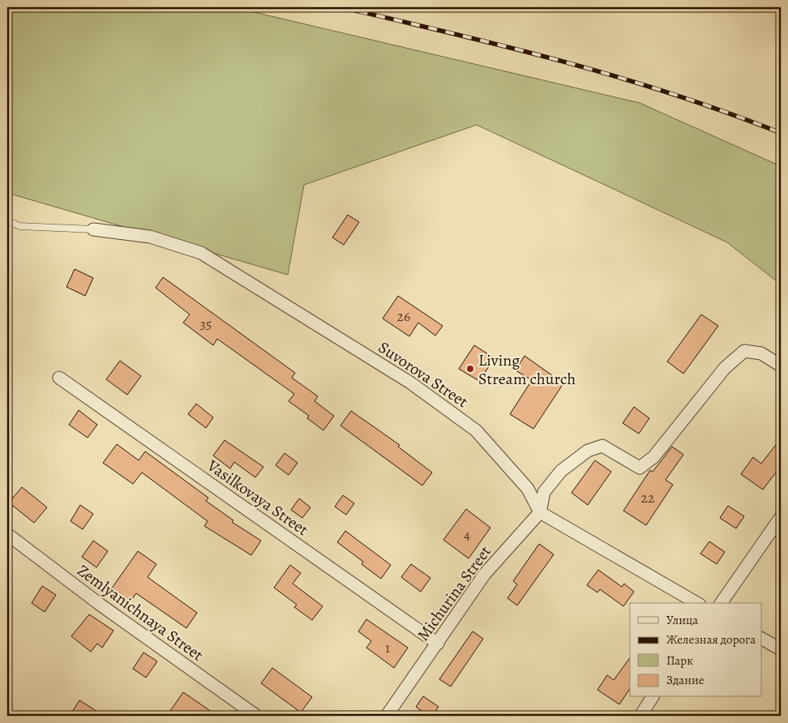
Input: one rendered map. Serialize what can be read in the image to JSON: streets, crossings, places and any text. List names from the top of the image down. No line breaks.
{"streets":{"street":["Suvorova Street","Vasilkovaya Street","Michurina Street","Zemlyanichnaya Street"]},"crossings":[["Suvorova Street","Michurina Street"],["Vasilkovaya Street","Michurina Street"]],"places":["Living Stream church"],"house_numbers":["26","35","22","4","1"],"legend":["Улица","Железная дорога","Парк","Здание"]}
